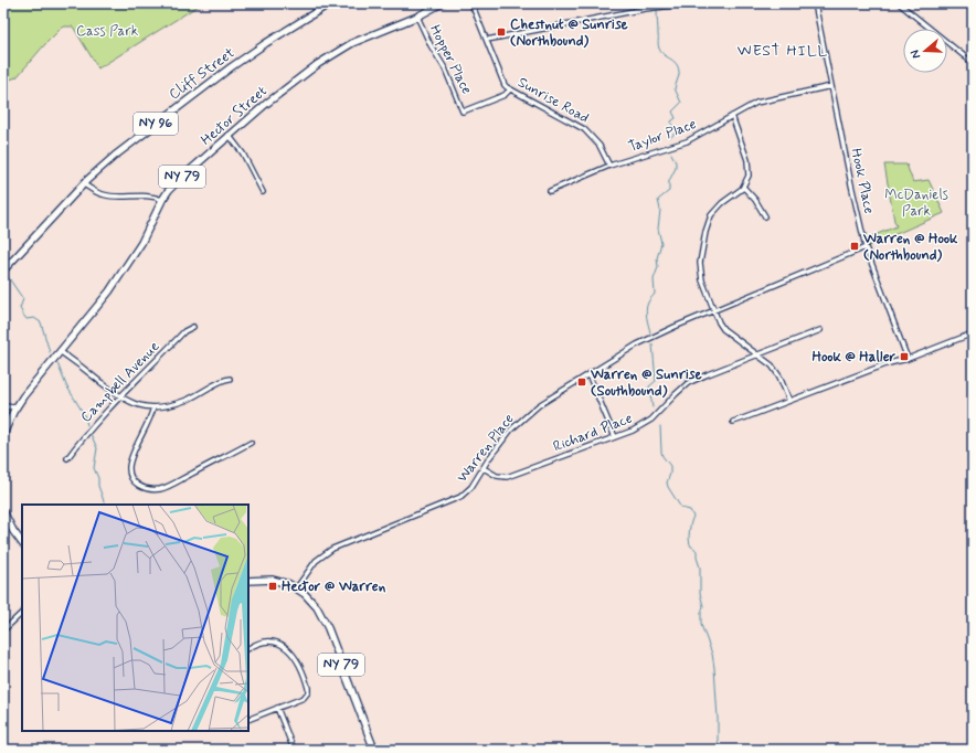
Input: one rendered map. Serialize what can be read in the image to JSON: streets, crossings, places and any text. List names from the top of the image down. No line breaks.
{"streets":{"main road":["Cliff Street","Hector Street","NY 96","NY 79"],"street":["Hopper Place","Sunrise Road","Taylor Place","Hook Place","Campbell Avenue","Richard Place","Warren Place"]},"crossings":[["Hopper Place","Sunrise Road"],["Hopper Place","Hector Street"],["Sunrise Road","Taylor Place"],["Taylor Place","Hook Place"],["NY 79","Warren Place"],["Hook Place","Warren Place"],["Richard Place","Warren Place"]],"districts":["WEST HILL"],"parks":["Cass Park","McDaniels Park"],"places":{"transit":["Chestnut @ Sunrise (Northbound)","Warren @ Hook (Northbound)","Hook @ Haller","Warren @ Sunrise (Southbound)","Hector @ Warren"]},"north":"left"}
